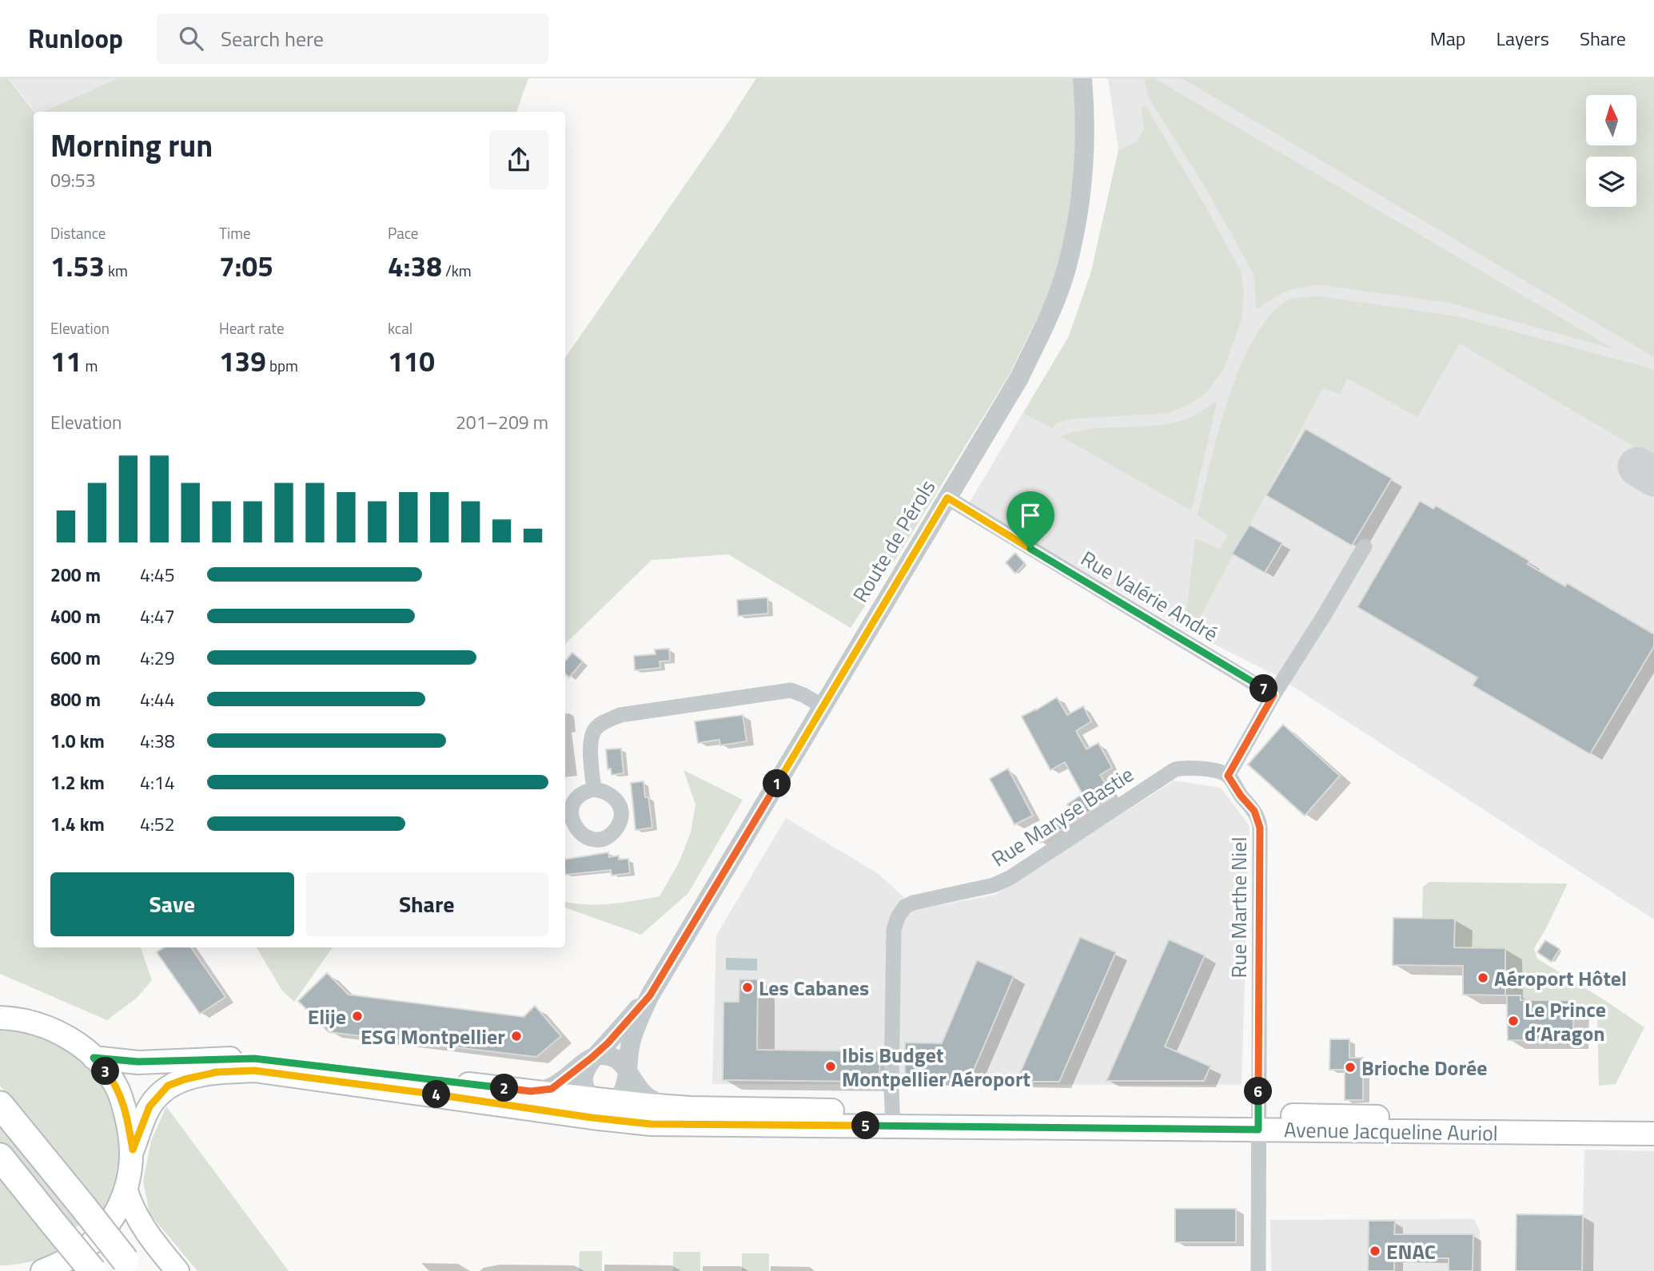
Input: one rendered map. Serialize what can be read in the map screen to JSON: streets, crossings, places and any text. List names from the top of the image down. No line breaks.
{"streets":{"main road":["Avenue Jacqueline Auriol"],"street":["Route de Pérols","Rue Valérie André","Rue Maryse Bastie","Rue Marthe Niel"]},"crossings":[["Route de Pérols","Rue Valérie André"],["Route de Pérols","Avenue Jacqueline Auriol"],["Rue Maryse Bastie","Rue Marthe Niel"],["Rue Maryse Bastie","Avenue Jacqueline Auriol"],["Rue Marthe Niel","Avenue Jacqueline Auriol"]],"places":["Aéroport Hôtel","Les Cabanes","Elije","Le Prince d’Aragon","ESG Montpellier","Ibis Budget Montpellier Aéroport","Brioche Dorée","ENAC"],"north":"top","page":{"header":"Runloop","search":"Search here","nav":["Map","Layers","Share"],"heading":["Morning run","09:53"],"stats":[["Distance","1.53 km"],["Time","7:05"],["Pace","4:38 /km"],["Elevation","11 m"],["Heart rate","139 bpm"],["kcal","110"]],"chart":["Elevation","201–209 m"],"list":[{"name":"200 m","note":"4:45"},{"name":"400 m","note":"4:47"},{"name":"600 m","note":"4:29"},{"name":"800 m","note":"4:44"},{"name":"1.0 km","note":"4:38"},{"name":"1.2 km","note":"4:14"},{"name":"1.4 km","note":"4:52"}],"pins":["7","1","3","2","6","4","5"],"buttons":["Save","Share"]}}
